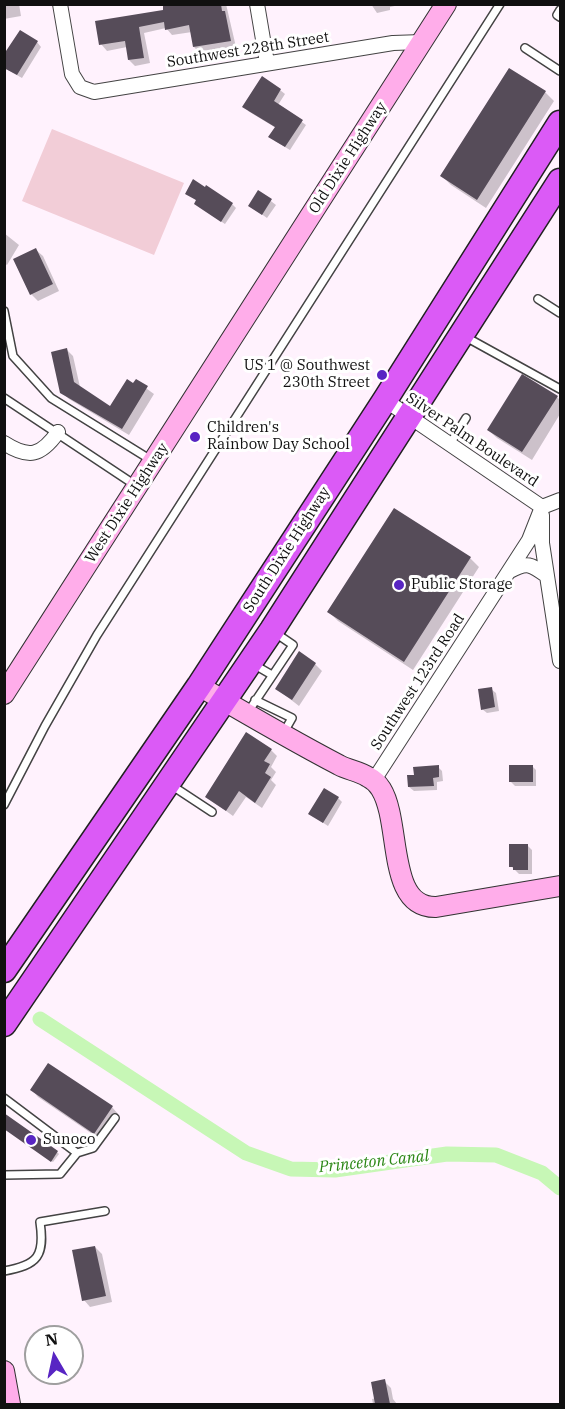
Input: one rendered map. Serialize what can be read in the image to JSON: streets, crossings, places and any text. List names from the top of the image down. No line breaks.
{"streets":{"highway":["South Dixie Highway"],"street":["Southwest 228th Street","Old Dixie Highway","Silver Palm Boulevard","West Dixie Highway","Southwest 123rd Road"]},"crossings":[["Southwest 228th Street","Old Dixie Highway"],["Old Dixie Highway","West Dixie Highway"],["Silver Palm Boulevard","South Dixie Highway"],["Silver Palm Boulevard","Southwest 123rd Road"]],"water":["Princeton Canal"],"places":["US 1 @ Southwest 230th Street","Children's Rainbow Day School","Public Storage","Sunoco"],"north":"top"}
